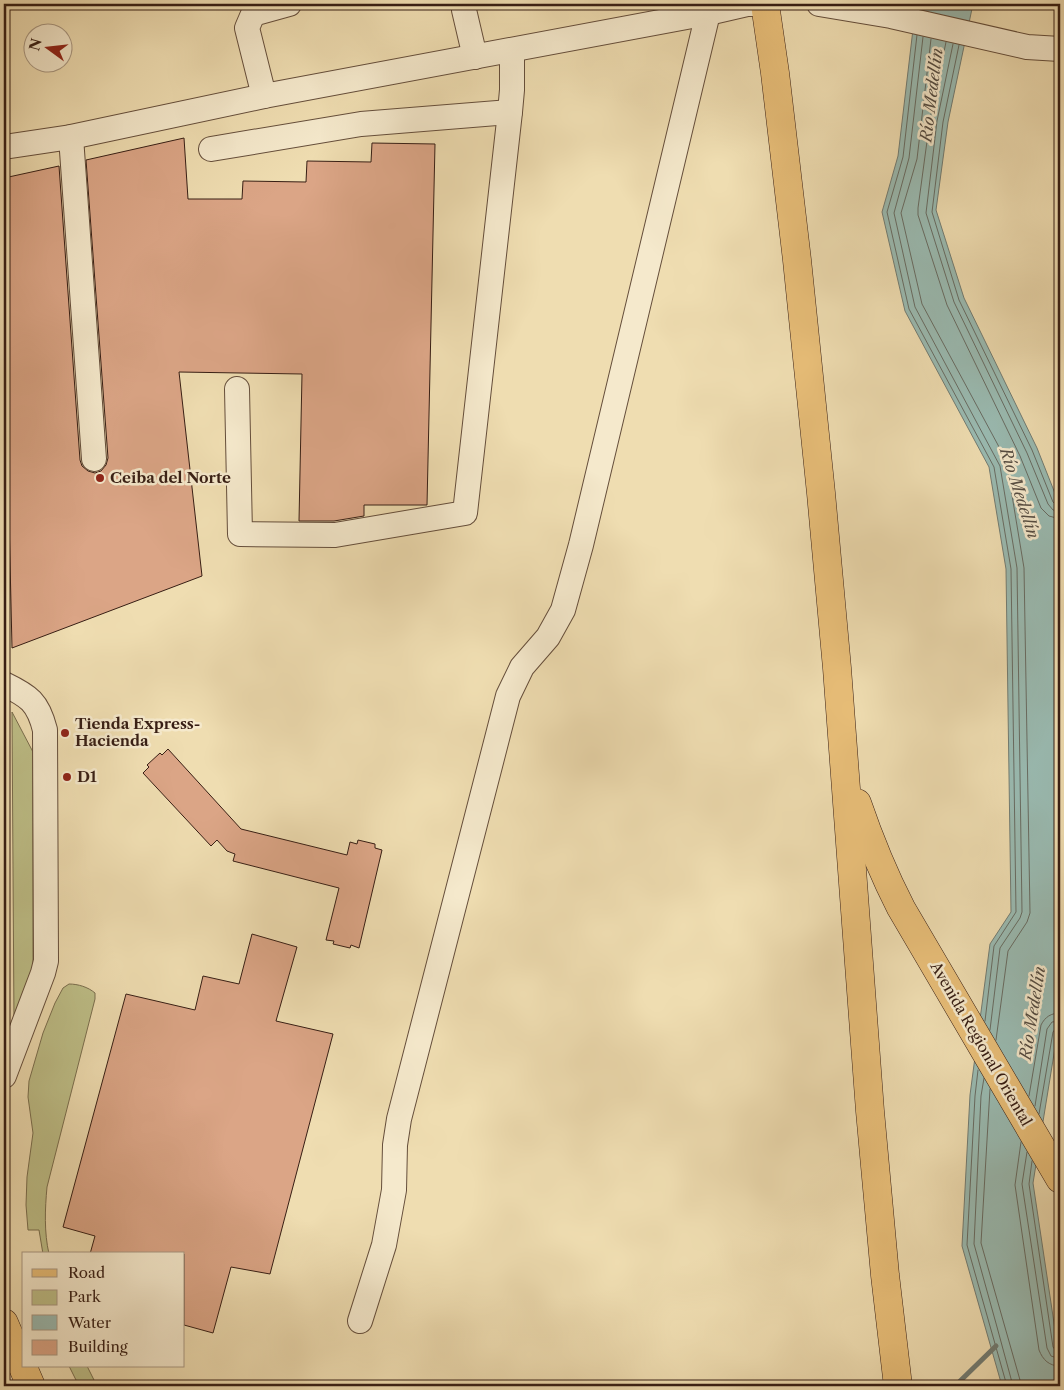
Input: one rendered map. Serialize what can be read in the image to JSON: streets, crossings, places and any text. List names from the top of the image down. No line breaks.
{"streets":{"main road":["Avenida Regional Oriental"]},"water":["Río Medellín"],"places":["Ceiba del Norte","Tienda Express- Hacienda","D1"],"legend":["Road","Park","Water","Building"],"north":"left"}
